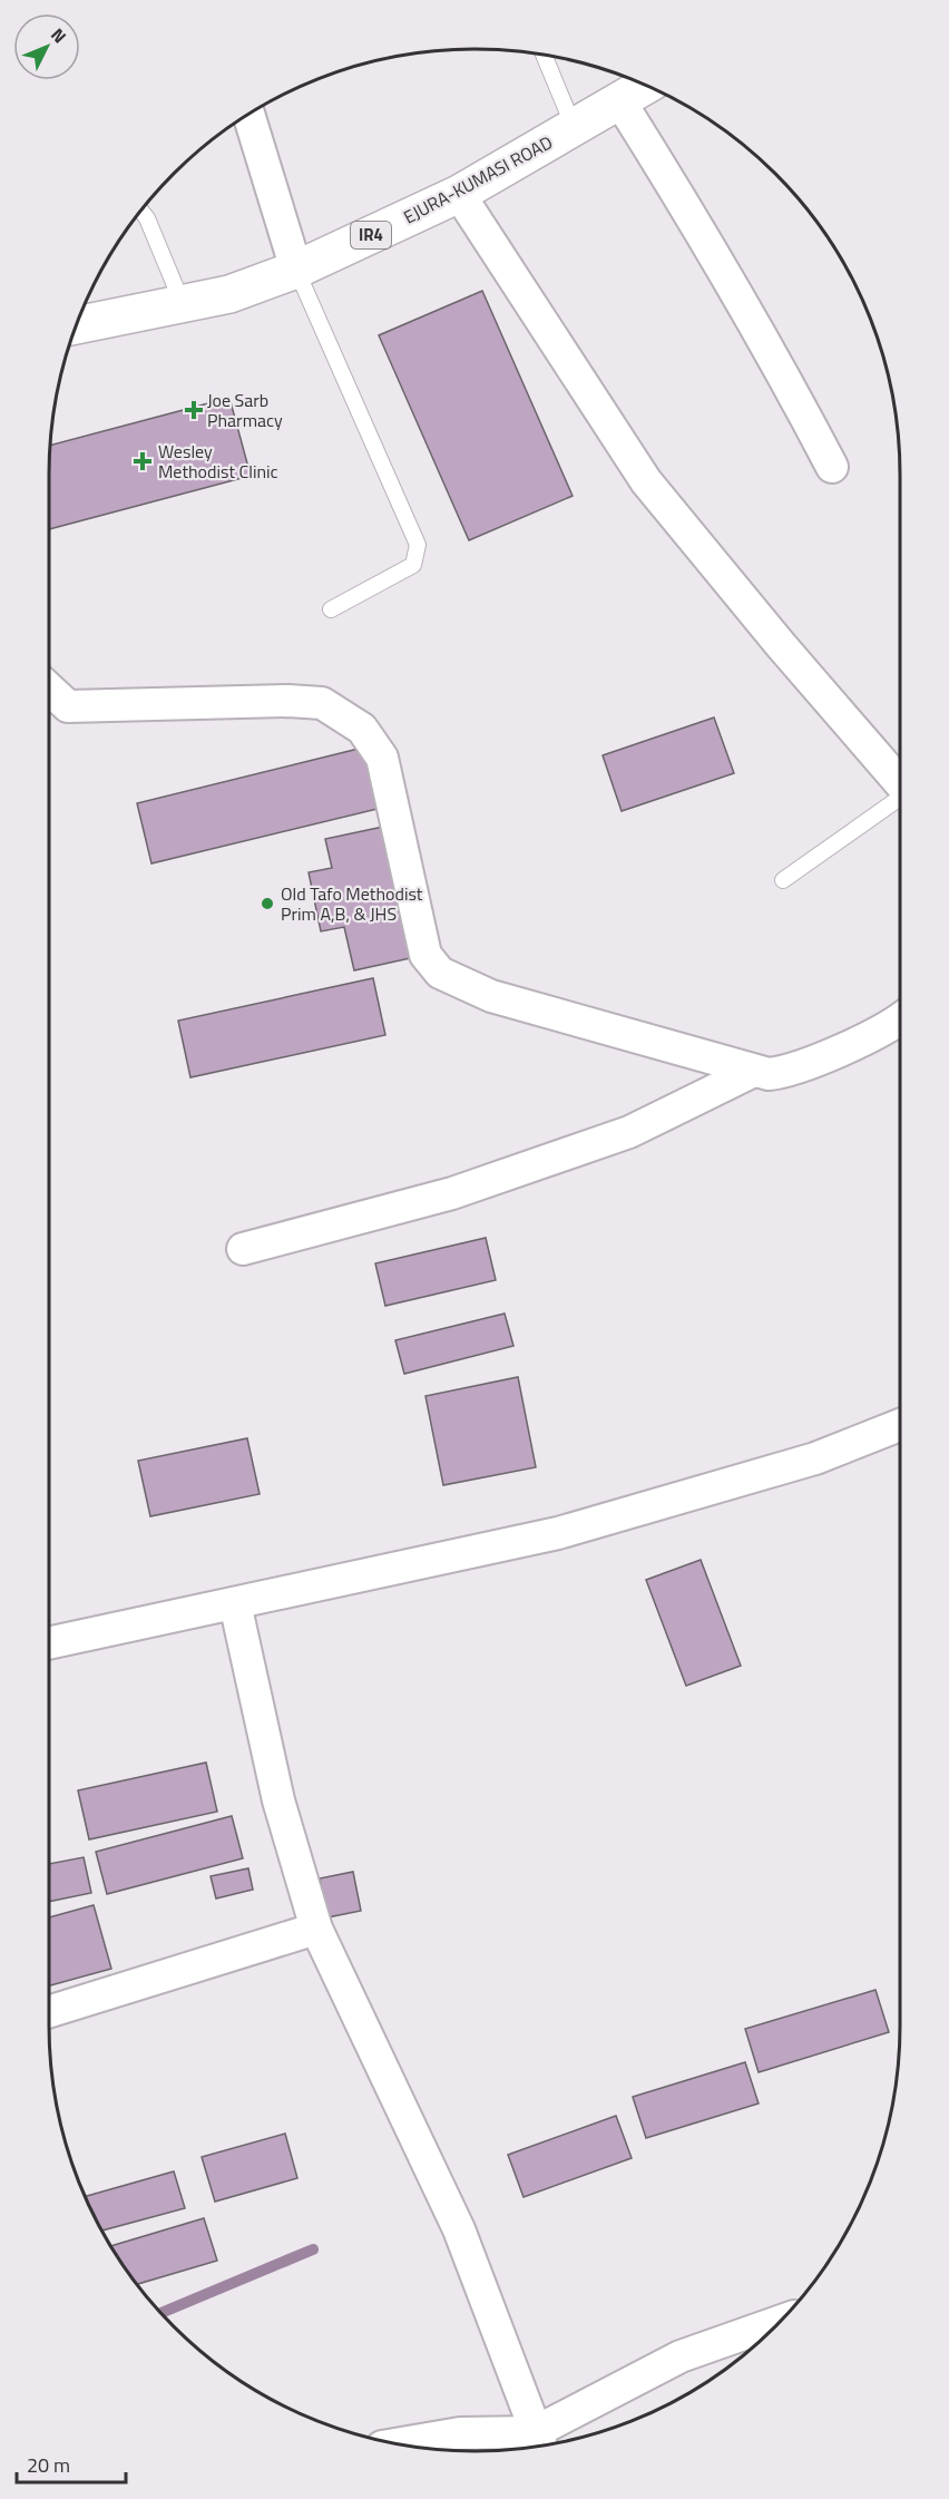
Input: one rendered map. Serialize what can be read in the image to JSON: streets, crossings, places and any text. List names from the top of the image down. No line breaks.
{"streets":{"main road":["EJURA-KUMASI ROAD","IR4"]},"places":{"health":["Joe Sarb Pharmacy","Wesley Methodist Clinic"],"other":["Old Tafo Methodist Prim A,B, & JHS"]},"scale_bar":"20 m","north":"top right"}
